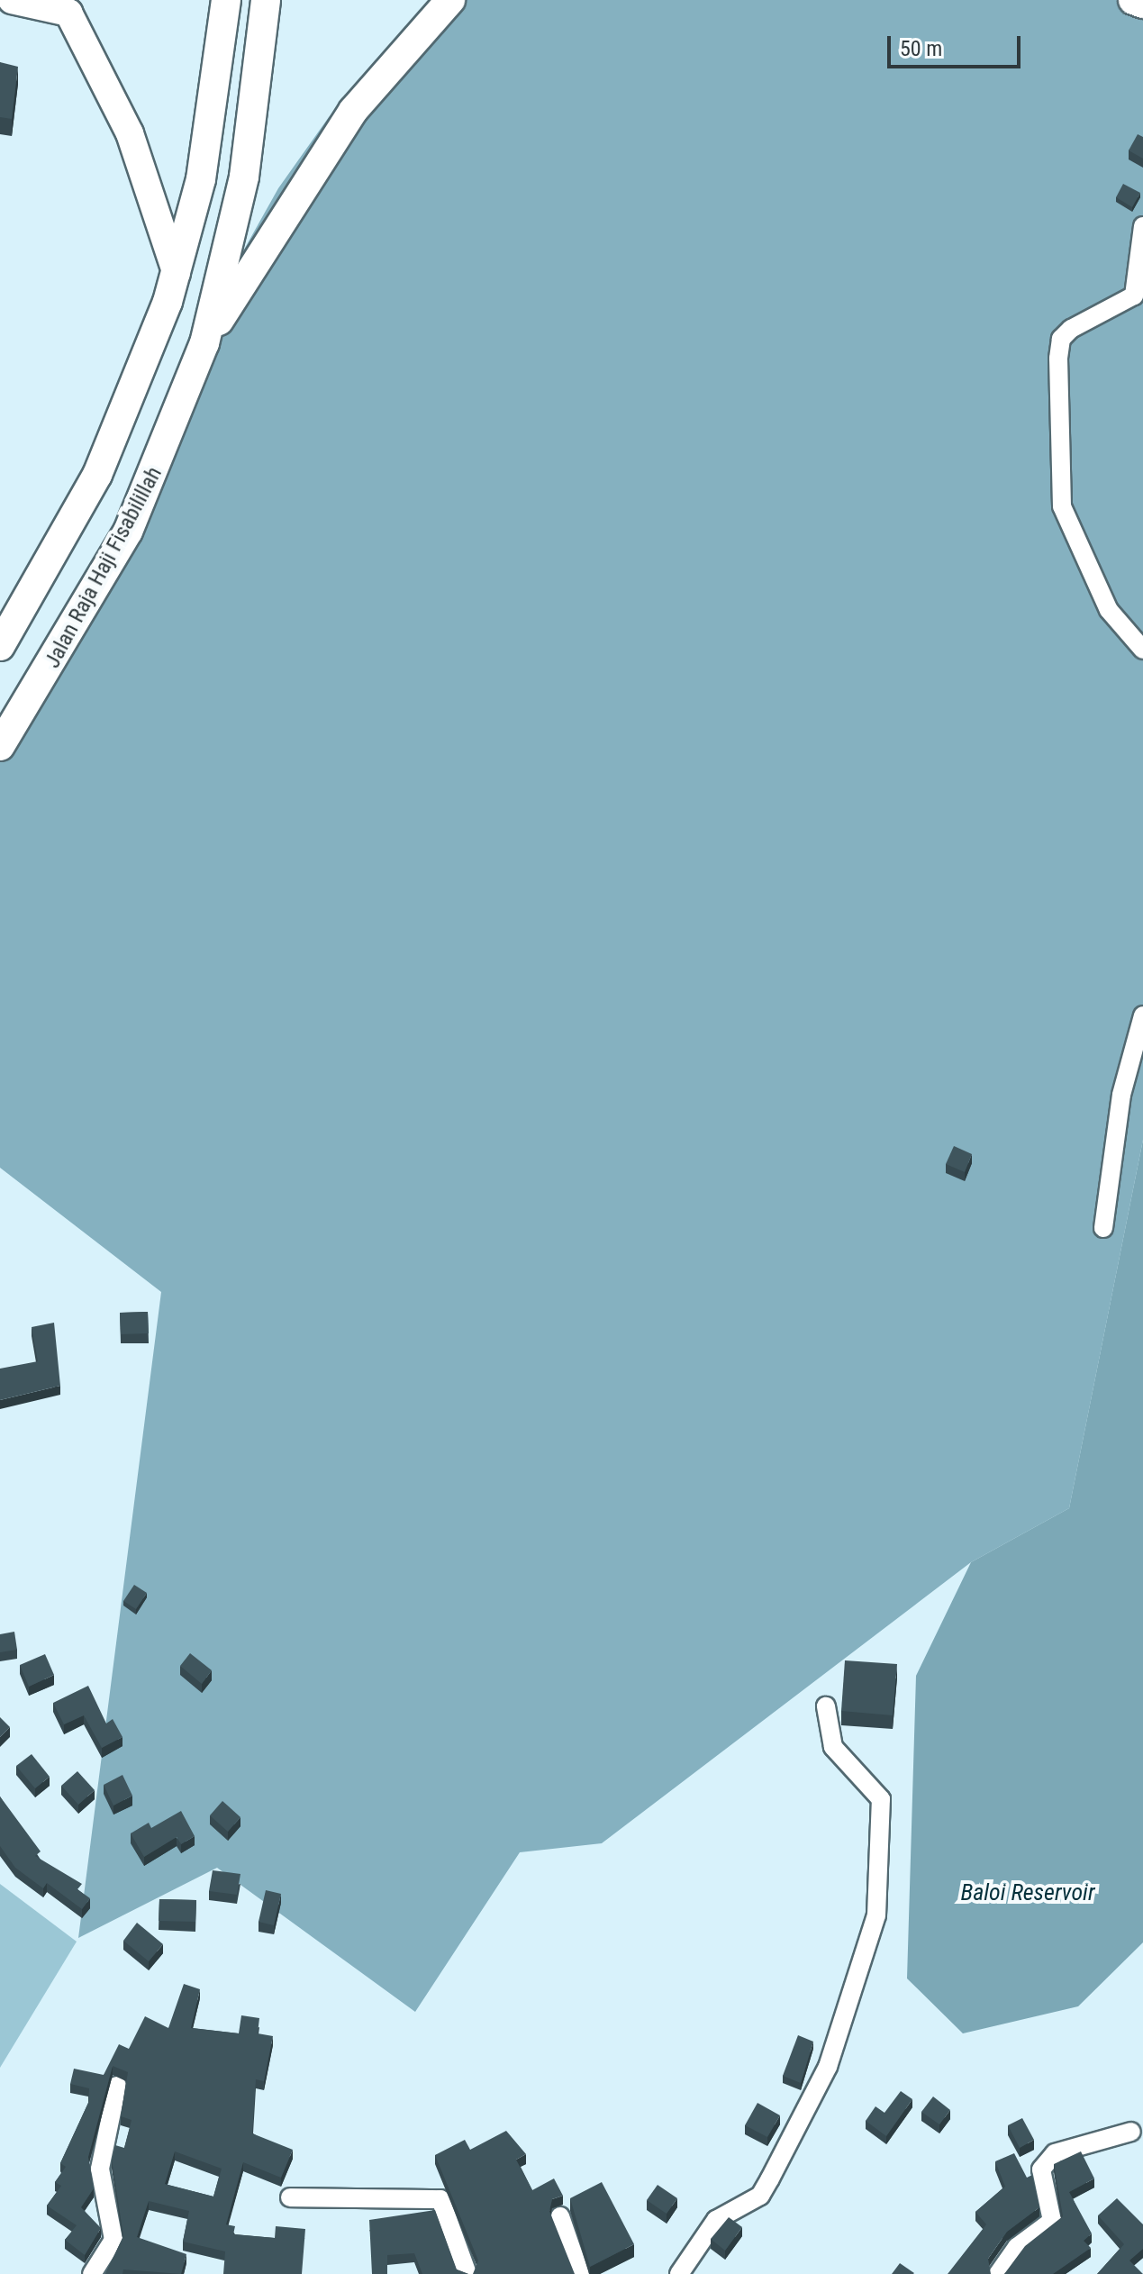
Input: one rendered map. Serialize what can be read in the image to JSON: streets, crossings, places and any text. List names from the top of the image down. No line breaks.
{"streets":{"main road":["Jalan Raja Haji Fisabilillah"]},"water":["Baloi Reservoir"],"scale_bar":"50 m"}
